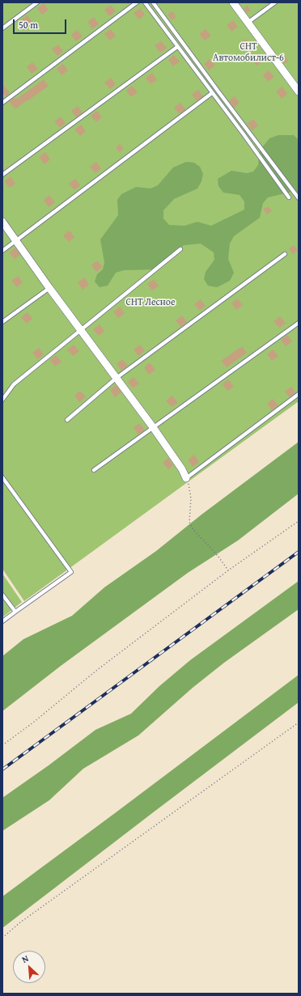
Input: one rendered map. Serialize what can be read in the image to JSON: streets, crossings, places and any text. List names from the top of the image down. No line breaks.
{"parks":["СНТ Автомобилист-6","СНТ Лесное"],"scale_bar":"50 m","north":"top left"}
